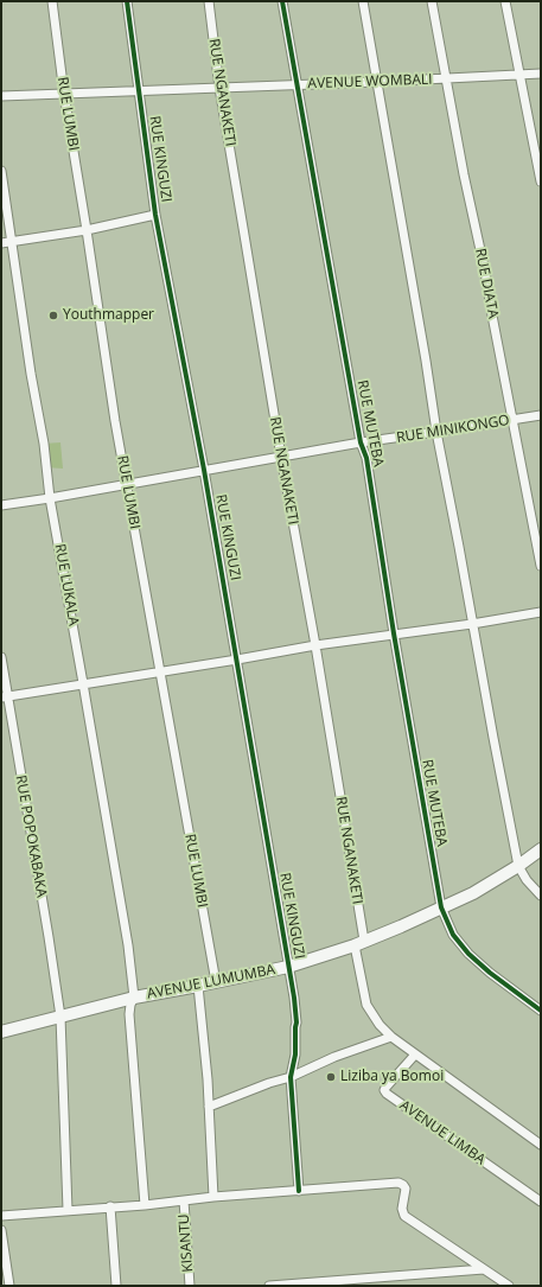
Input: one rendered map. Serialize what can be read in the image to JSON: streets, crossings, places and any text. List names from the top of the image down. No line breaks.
{"streets":{"street":["AVENUE WOMBALI","RUE NGANAKETI","RUE LUMBI","RUE KINGUZI","RUE DIATA","RUE MUTEBA","RUE MINIKONGO","RUE LUKALA","RUE POPOKABAKA","AVENUE LUMUMBA","AVENUE LIMBA","KISANTU"]},"crossings":[["AVENUE WOMBALI","RUE NGANAKETI"],["AVENUE WOMBALI","RUE LUMBI"],["AVENUE WOMBALI","RUE KINGUZI"],["AVENUE WOMBALI","RUE DIATA"],["AVENUE WOMBALI","RUE MUTEBA"],["RUE NGANAKETI","RUE MINIKONGO"],["RUE NGANAKETI","AVENUE LUMUMBA"],["RUE LUMBI","RUE MINIKONGO"],["RUE LUMBI","AVENUE LUMUMBA"],["RUE KINGUZI","RUE MINIKONGO"],["RUE KINGUZI","AVENUE LUMUMBA"],["RUE DIATA","RUE MINIKONGO"],["RUE MUTEBA","RUE MINIKONGO"],["RUE MUTEBA","AVENUE LUMUMBA"],["RUE MINIKONGO","RUE LUKALA"],["RUE LUKALA","AVENUE LUMUMBA"],["RUE POPOKABAKA","AVENUE LUMUMBA"]],"places":["Youthmapper","Liziba ya Bomoi"]}
